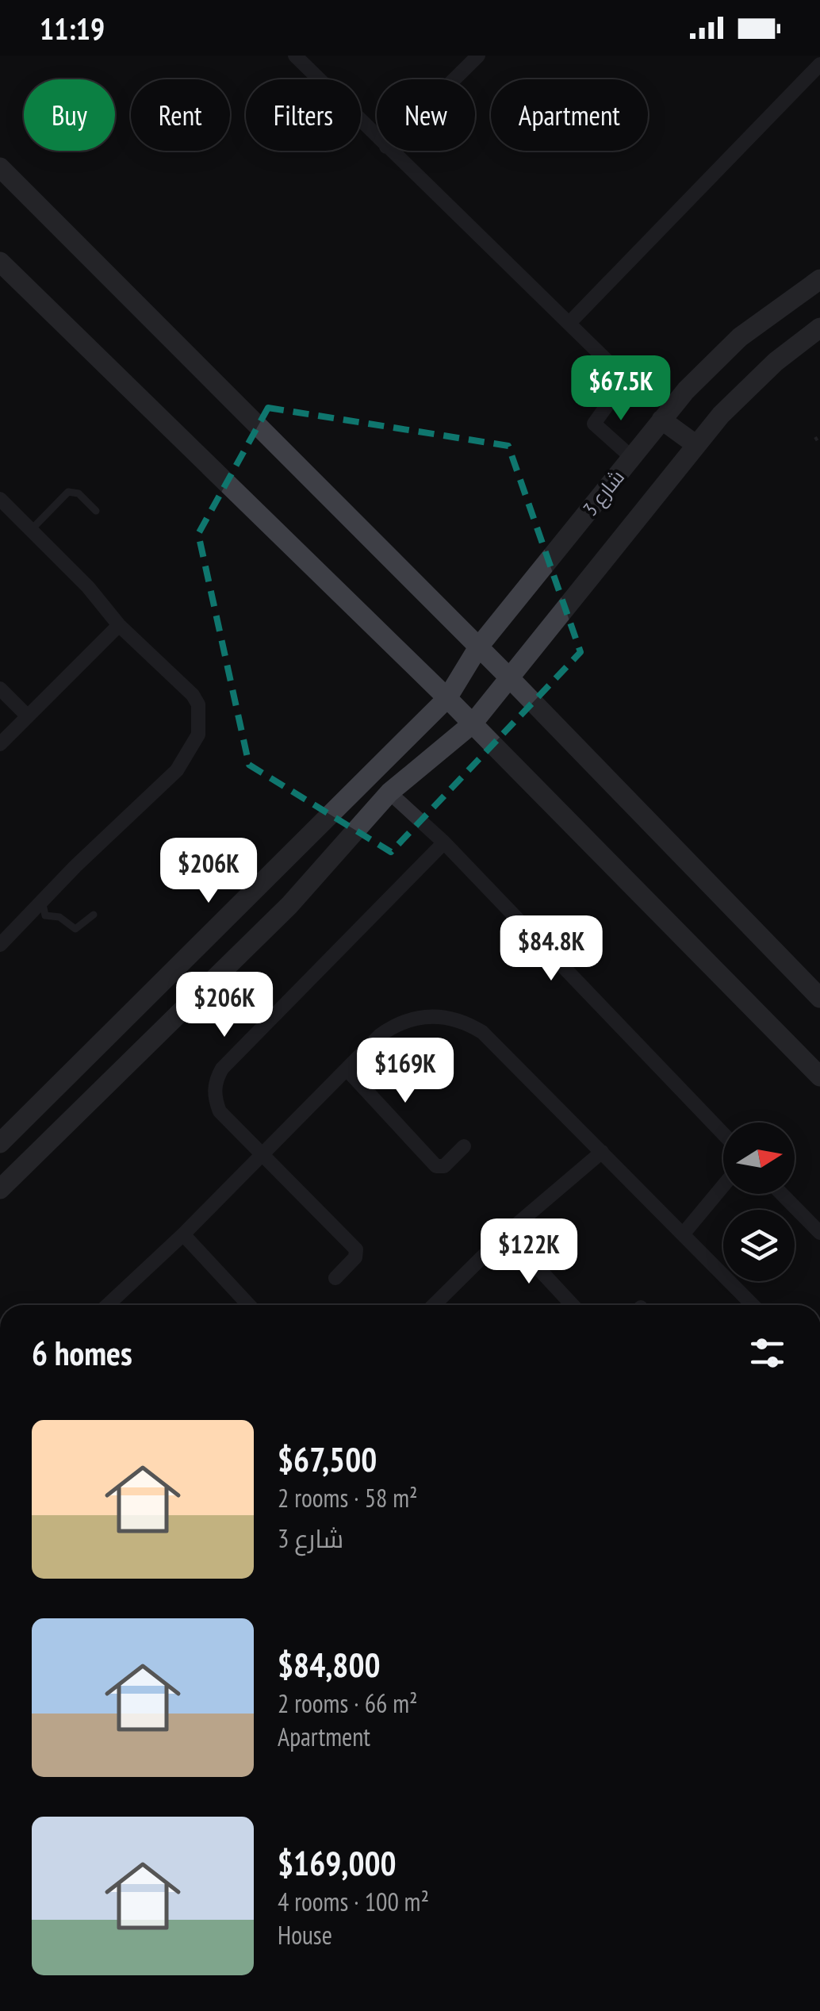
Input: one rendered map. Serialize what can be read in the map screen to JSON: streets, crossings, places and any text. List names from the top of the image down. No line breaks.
{"streets":{"street":["شارع 3"]},"north":"right","page":{"status":"11:19","chip":["Buy","Rent","Filters","New","Apartment"],"price":["$67.5K","$206K","$84.8K","$206K","$169K","$122K"],"heading":"6 homes","list":[{"name":"$67,500","note":"2 rooms · 58 m² · شارع 3"},{"name":"$84,800","note":"2 rooms · 66 m² · Apartment"},{"name":"$169,000","note":"4 rooms · 100 m² · House"}]}}
